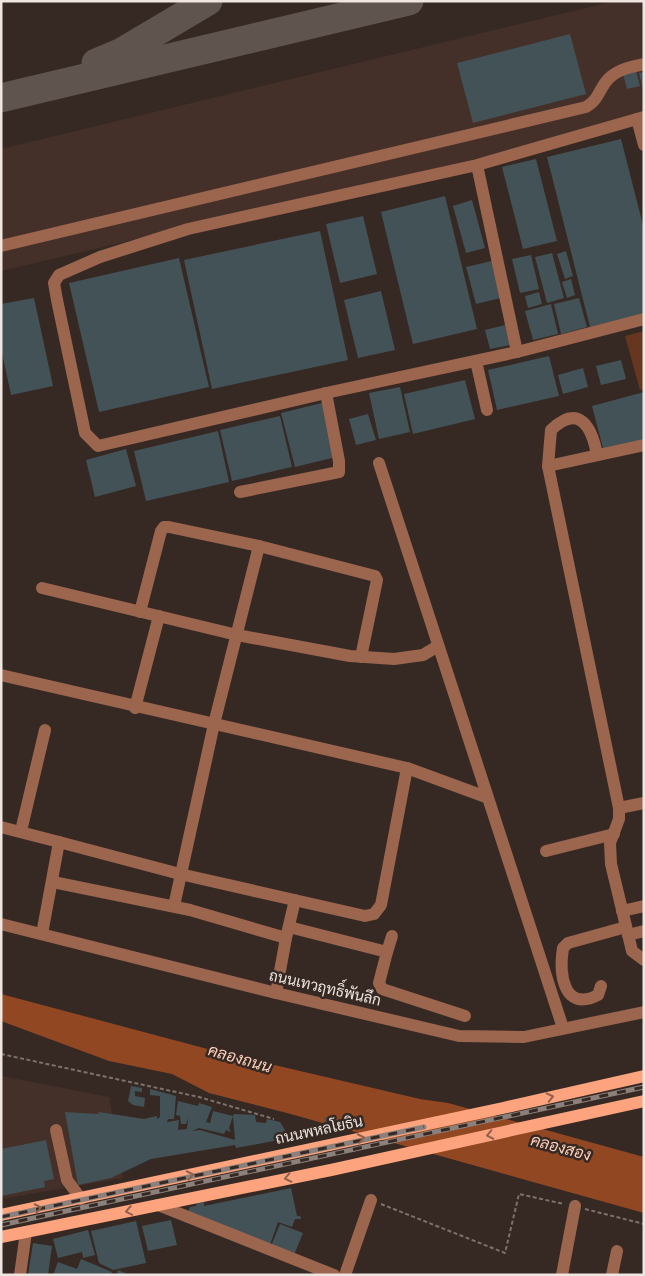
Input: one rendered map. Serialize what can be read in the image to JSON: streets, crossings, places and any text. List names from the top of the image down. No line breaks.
{"streets":{"main road":["ถนนพหลโยธิน"],"street":["ถนนเทวฤทธิ์พันลึก"]},"water":["คลองถนน","คลองสอง"]}
